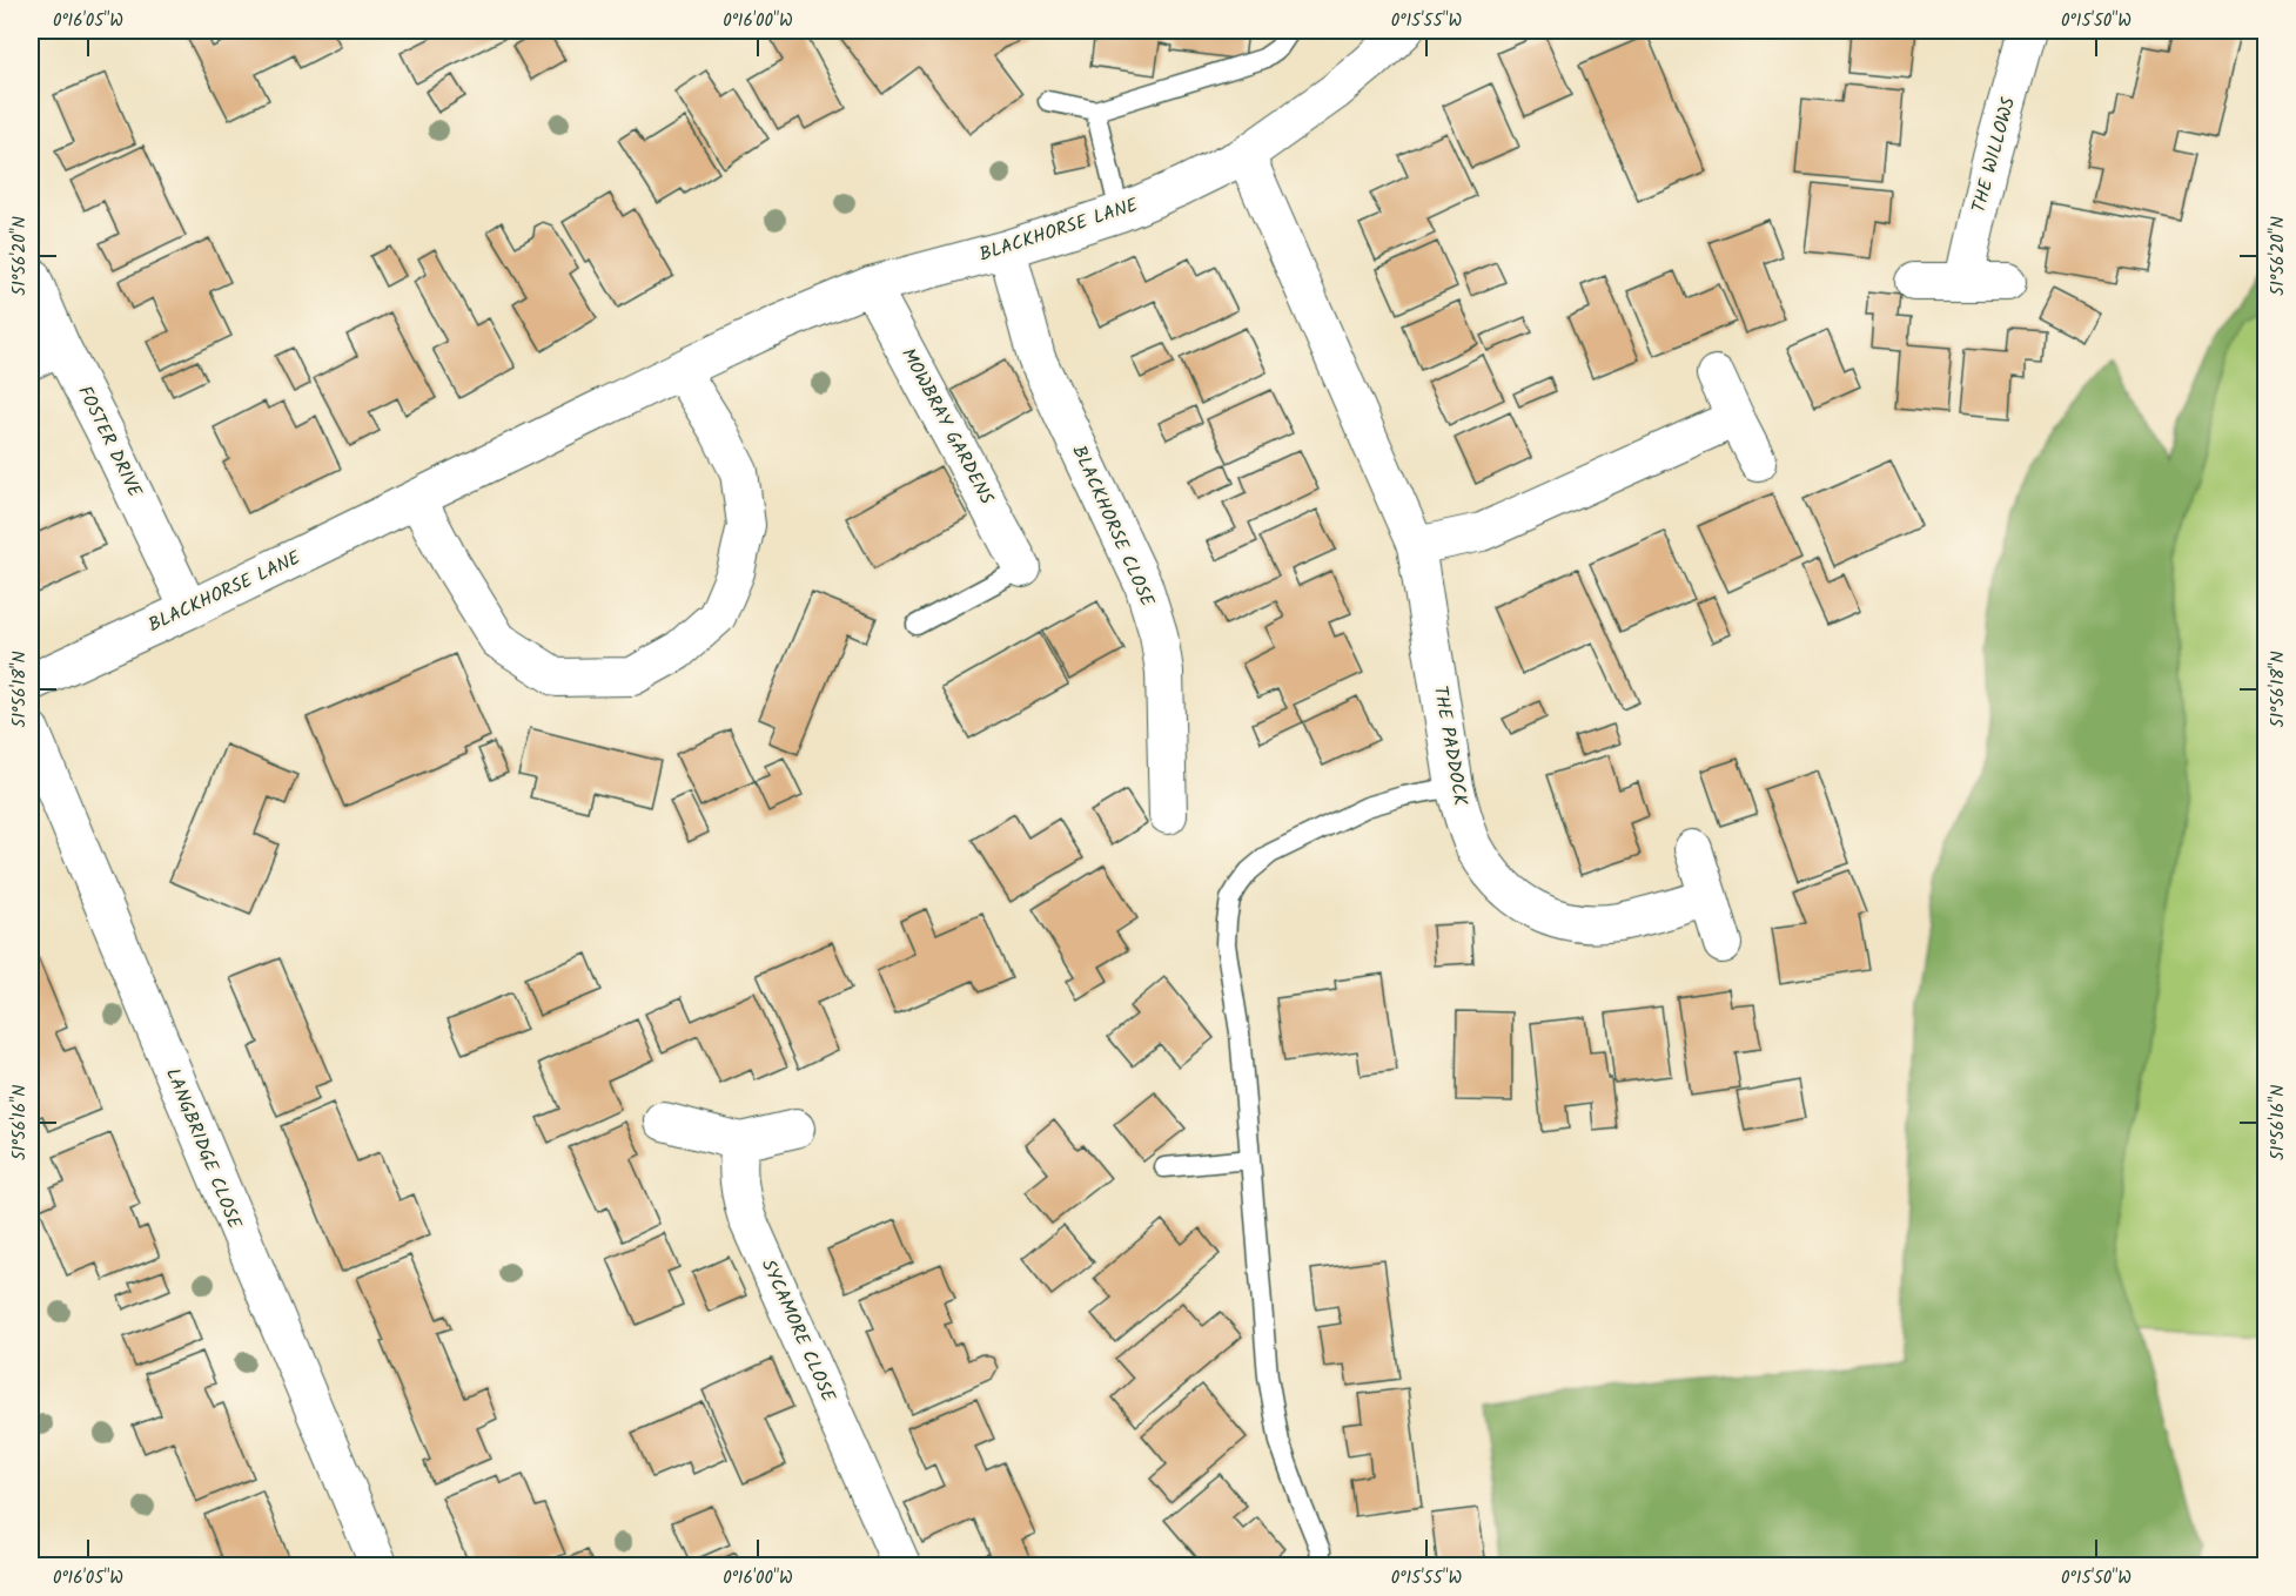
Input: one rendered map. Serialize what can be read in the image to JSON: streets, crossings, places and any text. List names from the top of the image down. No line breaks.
{"streets":{"street":["THE WILLOWS","BLACKHORSE LANE","MOWBRAY GARDENS","FOSTER DRIVE","BLACKHORSE CLOSE","THE PADDOCK","LANGBRIDGE CLOSE","SYCAMORE CLOSE"]},"crossings":[["BLACKHORSE LANE","MOWBRAY GARDENS"],["BLACKHORSE LANE","FOSTER DRIVE"],["BLACKHORSE LANE","BLACKHORSE CLOSE"],["BLACKHORSE LANE","THE PADDOCK"]],"coordinates":["0°16'05\"W","0°16'00\"W","0°15'55\"W","0°15'50\"W","51°56'20\"N","51°56'18\"N","51°56'16\"N"]}
